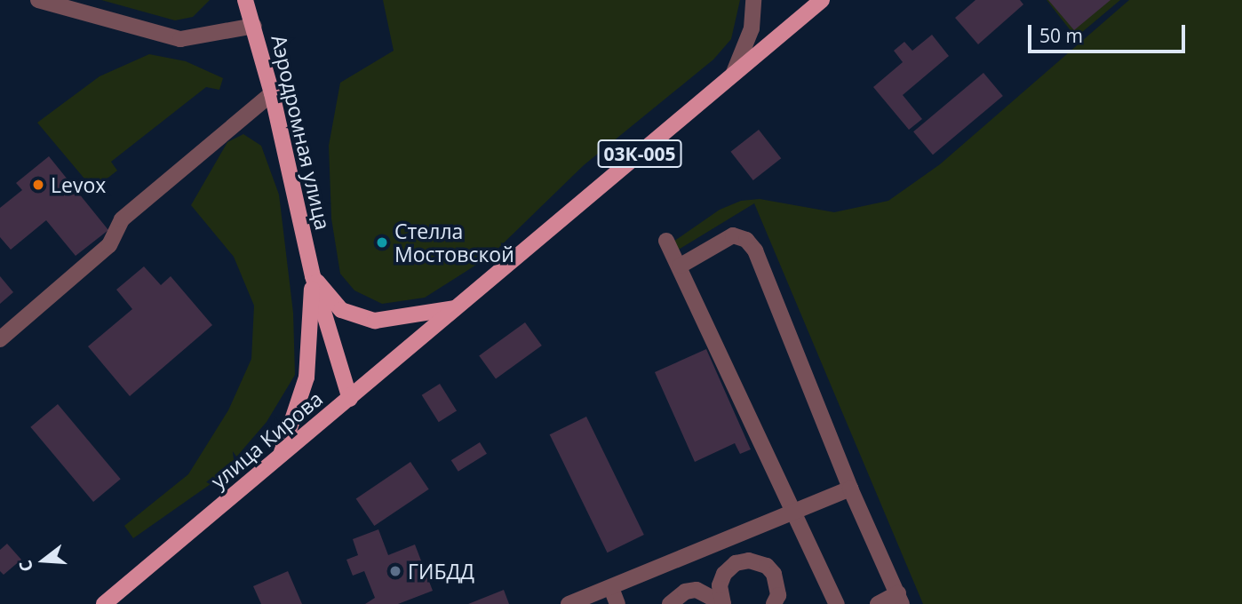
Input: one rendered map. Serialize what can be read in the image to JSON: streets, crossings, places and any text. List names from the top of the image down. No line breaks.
{"streets":{"main road":["Аэродромная улица","03К-005","улица Кирова"]},"crossings":[["Аэродромная улица","03К-005"],["Аэродромная улица","улица Кирова"],["03К-005","улица Кирова"]],"places":["Levox","Стелла Мостовской","ГИБДД"],"scale_bar":"50 m","north":"left"}
